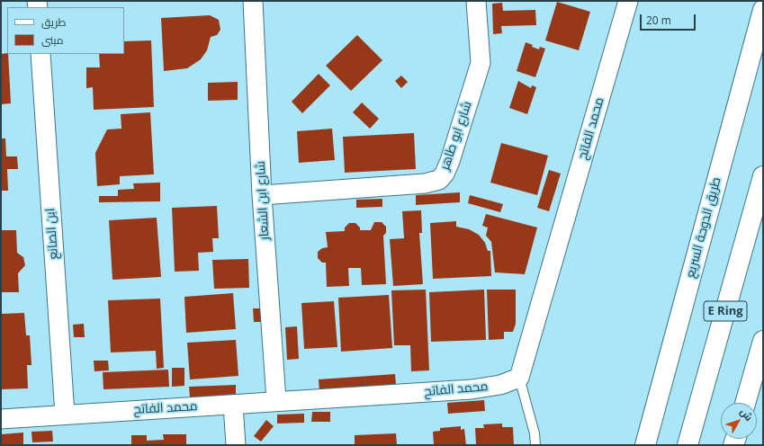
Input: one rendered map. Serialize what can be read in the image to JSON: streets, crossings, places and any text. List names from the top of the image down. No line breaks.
{"streets":{"main road":["طريق الدوحة السريع","E Ring"],"street":["محمد الفاتح","شارع ابو طاهر","شارع ابن الشعار","ابن الصانع"]},"crossings":[["محمد الفاتح","شارع ابن الشعار"],["محمد الفاتح","ابن الصانع"],["شارع ابو طاهر","شارع ابن الشعار"]],"legend":["طريق","مبنى"],"scale_bar":"20 m","north":"top right"}
